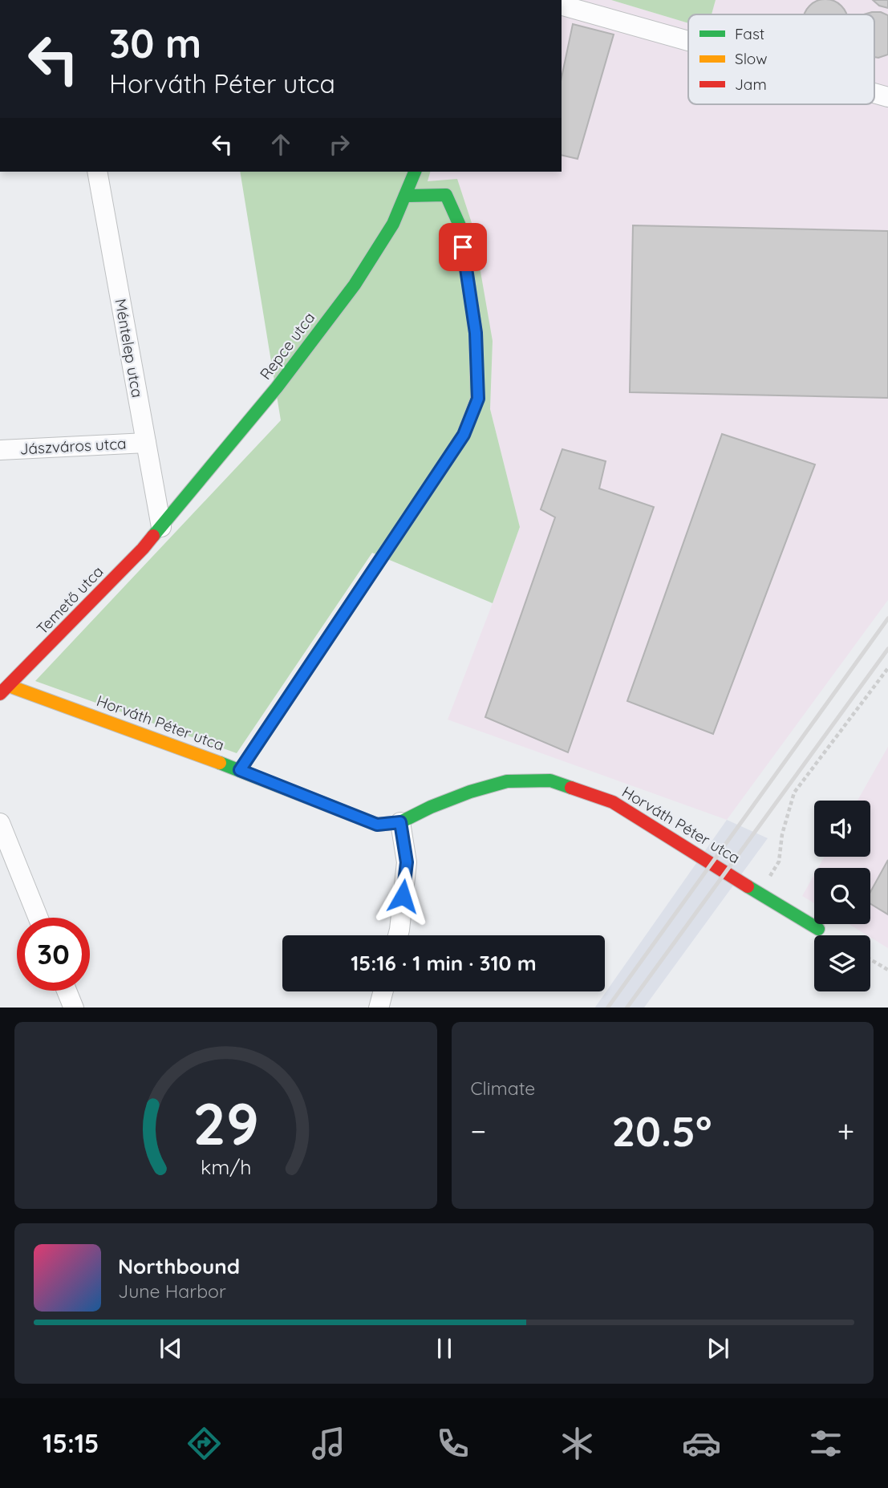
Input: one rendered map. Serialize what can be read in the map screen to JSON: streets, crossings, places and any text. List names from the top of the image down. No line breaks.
{"streets":{"street":["Repce utca","Méntelep utca","Jászváros utca","Temető utca","Horváth Péter utca"]},"crossings":[["Repce utca","Méntelep utca"],["Repce utca","Temető utca"],["Méntelep utca","Jászváros utca"],["Méntelep utca","Temető utca"],["Temető utca","Horváth Péter utca"]],"legend":["Fast","Slow","Jam"],"page":{"turn":["30 m","Horváth Péter utca"],"limit":"30","trip":"15:16 · 1 min · 310 m","tile":"Climate","heat":["−","20.5°","+"],"song":["Northbound","June Harbor"],"tabs":"15:15","gauge":["29","km/h"]}}
